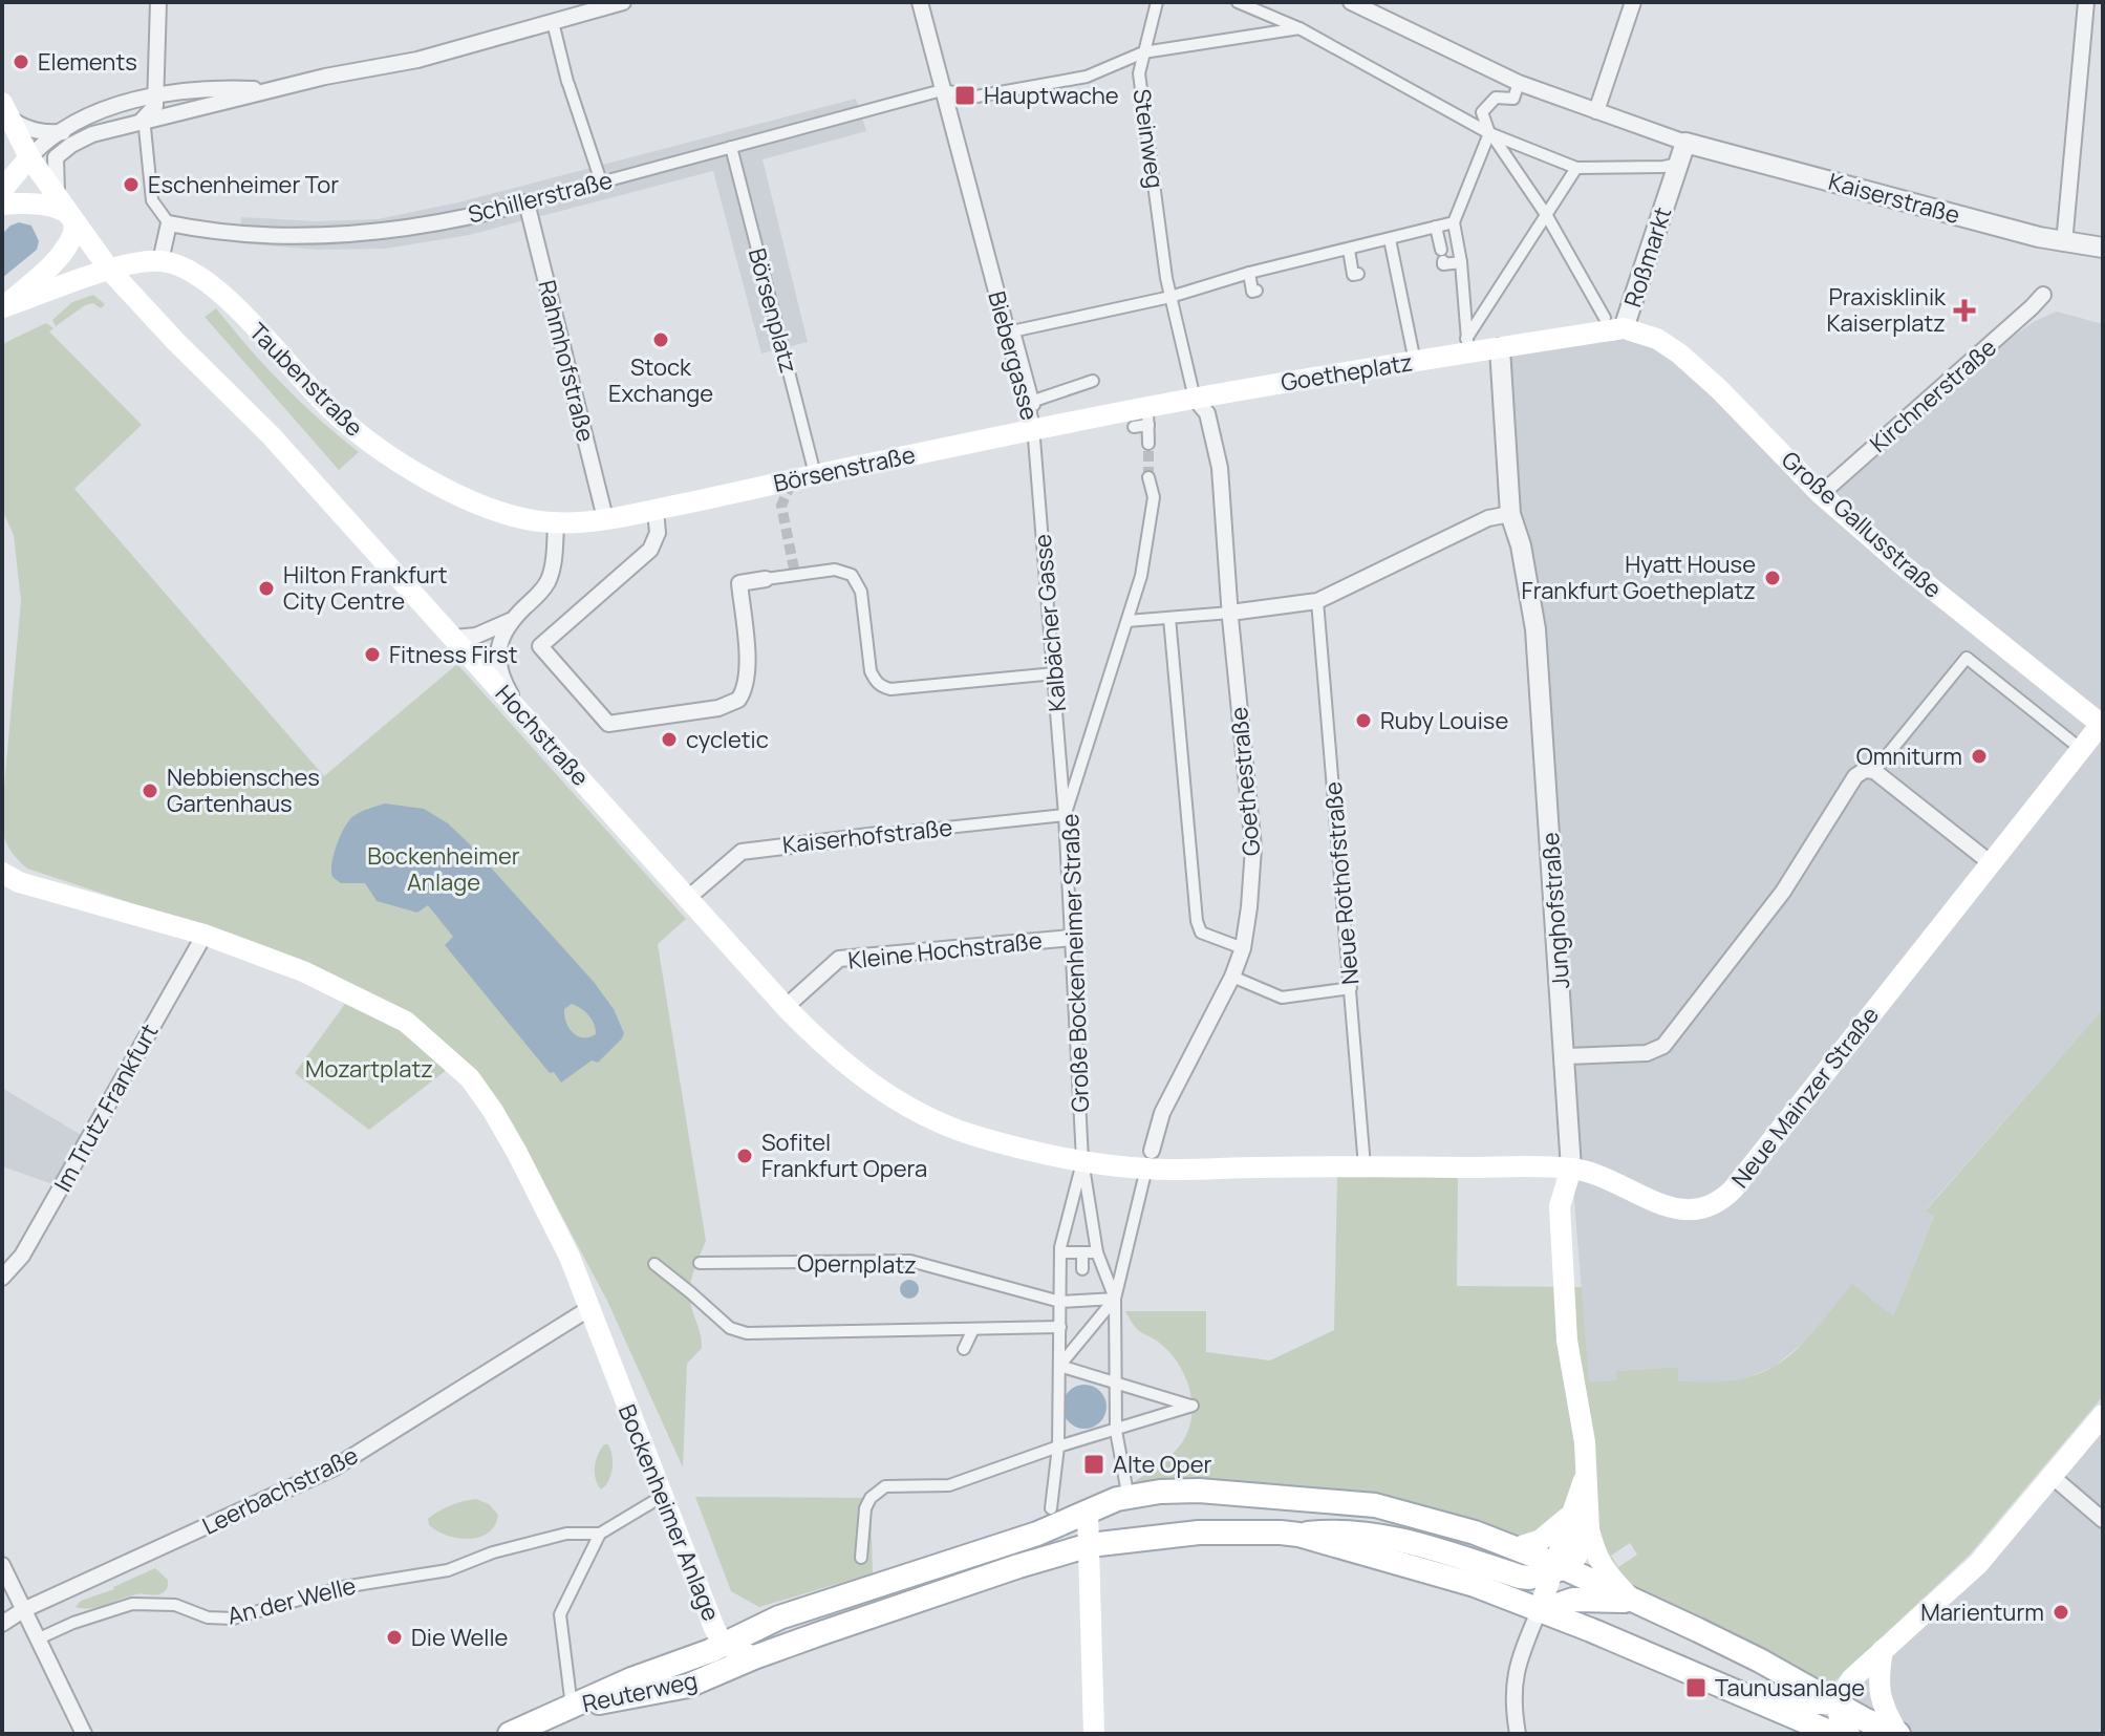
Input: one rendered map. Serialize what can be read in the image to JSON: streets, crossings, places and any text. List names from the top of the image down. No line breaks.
{"streets":{"main road":["Roßmarkt","Goetheplatz","Taubenstraße","Börsenstraße","Große Gallusstraße","Hochstraße","Junghofstraße","Neue Mainzer Straße","Bockenheimer Anlage","Reuterweg"],"street":["Steinweg","Schillerstraße","Kaiserstraße","Börsenplatz","Biebergasse","Rahmhofstraße","Kirchnerstraße","Kalbächer Gasse","Goethestraße","Kaiserhofstraße","Neue Rothofstraße","Kleine Hochstraße","Große Bockenheimer Straße","Im Trutz Frankfurt","Opernplatz","Leerbachstraße","An der Welle"]},"crossings":[["Steinweg","Schillerstraße"],["Schillerstraße","Börsenplatz"],["Schillerstraße","Biebergasse"],["Schillerstraße","Rahmhofstraße"],["Kaiserstraße","Roßmarkt"],["Roßmarkt","Goetheplatz"],["Roßmarkt","Große Gallusstraße"],["Roßmarkt","Junghofstraße"],["Börsenplatz","Börsenstraße"],["Biebergasse","Börsenstraße"],["Biebergasse","Kalbächer Gasse"],["Rahmhofstraße","Taubenstraße"],["Rahmhofstraße","Börsenstraße"],["Goetheplatz","Börsenstraße"],["Goetheplatz","Goethestraße"],["Goetheplatz","Junghofstraße"],["Taubenstraße","Börsenstraße"],["Taubenstraße","Hochstraße"],["Kirchnerstraße","Große Gallusstraße"],["Börsenstraße","Kalbächer Gasse"],["Große Gallusstraße","Neue Mainzer Straße"],["Kalbächer Gasse","Kaiserhofstraße"],["Kalbächer Gasse","Große Bockenheimer Straße"],["Hochstraße","Kaiserhofstraße"],["Hochstraße","Kleine Hochstraße"],["Hochstraße","Große Bockenheimer Straße"],["Hochstraße","Neue Mainzer Straße"],["Kaiserhofstraße","Große Bockenheimer Straße"],["Neue Rothofstraße","Neue Mainzer Straße"],["Junghofstraße","Neue Mainzer Straße"],["Kleine Hochstraße","Große Bockenheimer Straße"],["Große Bockenheimer Straße","Neue Mainzer Straße"],["Im Trutz Frankfurt","Bockenheimer Anlage"],["Leerbachstraße","Bockenheimer Anlage"],["Bockenheimer Anlage","An der Welle"],["Bockenheimer Anlage","Reuterweg"]],"parks":["Bockenheimer Anlage","Mozartplatz"],"places":{"other":["Elements","Eschenheimer Tor","Stock Exchange","Hyatt House Frankfurt Goetheplatz","Hilton Frankfurt City Centre","Fitness First","Ruby Louise","cycletic","Omniturm","Nebbiensches Gartenhaus","Sofitel Frankfurt Opera","Marienturm","Die Welle"],"transit":["Hauptwache","Alte Oper","Taunusanlage"],"health":["Praxisklinik Kaiserplatz"]}}
